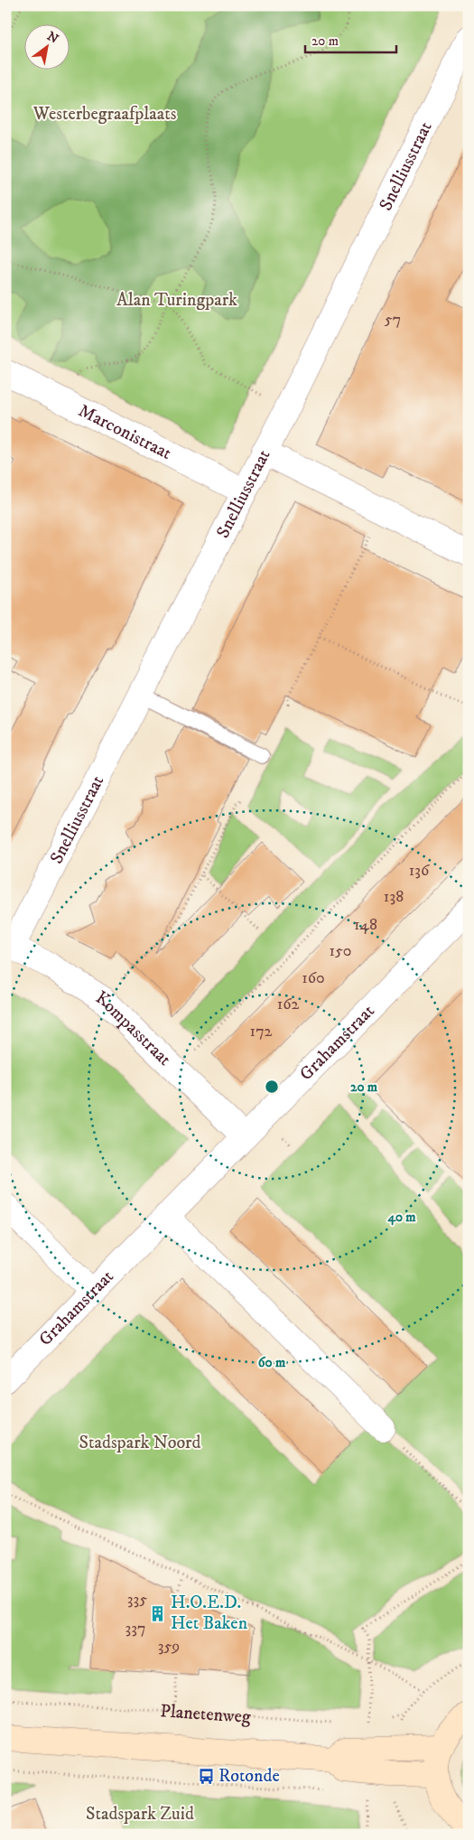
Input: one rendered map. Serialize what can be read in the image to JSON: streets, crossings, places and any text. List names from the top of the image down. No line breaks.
{"streets":{"street":["Snelliusstraat","Marconistraat","Kompasstraat","Grahamstraat","Planetenweg"]},"crossings":[["Snelliusstraat","Marconistraat"],["Snelliusstraat","Kompasstraat"],["Kompasstraat","Grahamstraat"]],"parks":["Westerbegraafplaats","Alan Turingpark","Stadspark Noord","Stadspark Zuid"],"places":{"building":["H.O.E.D. Het Baken"],"bus stop":["Rotonde"]},"house_numbers":["57","136","138","148","150","160","162","172","335","337","359"],"scale_bar":"20 m","north":"top right","rings":["20 m","40 m","60 m"]}
